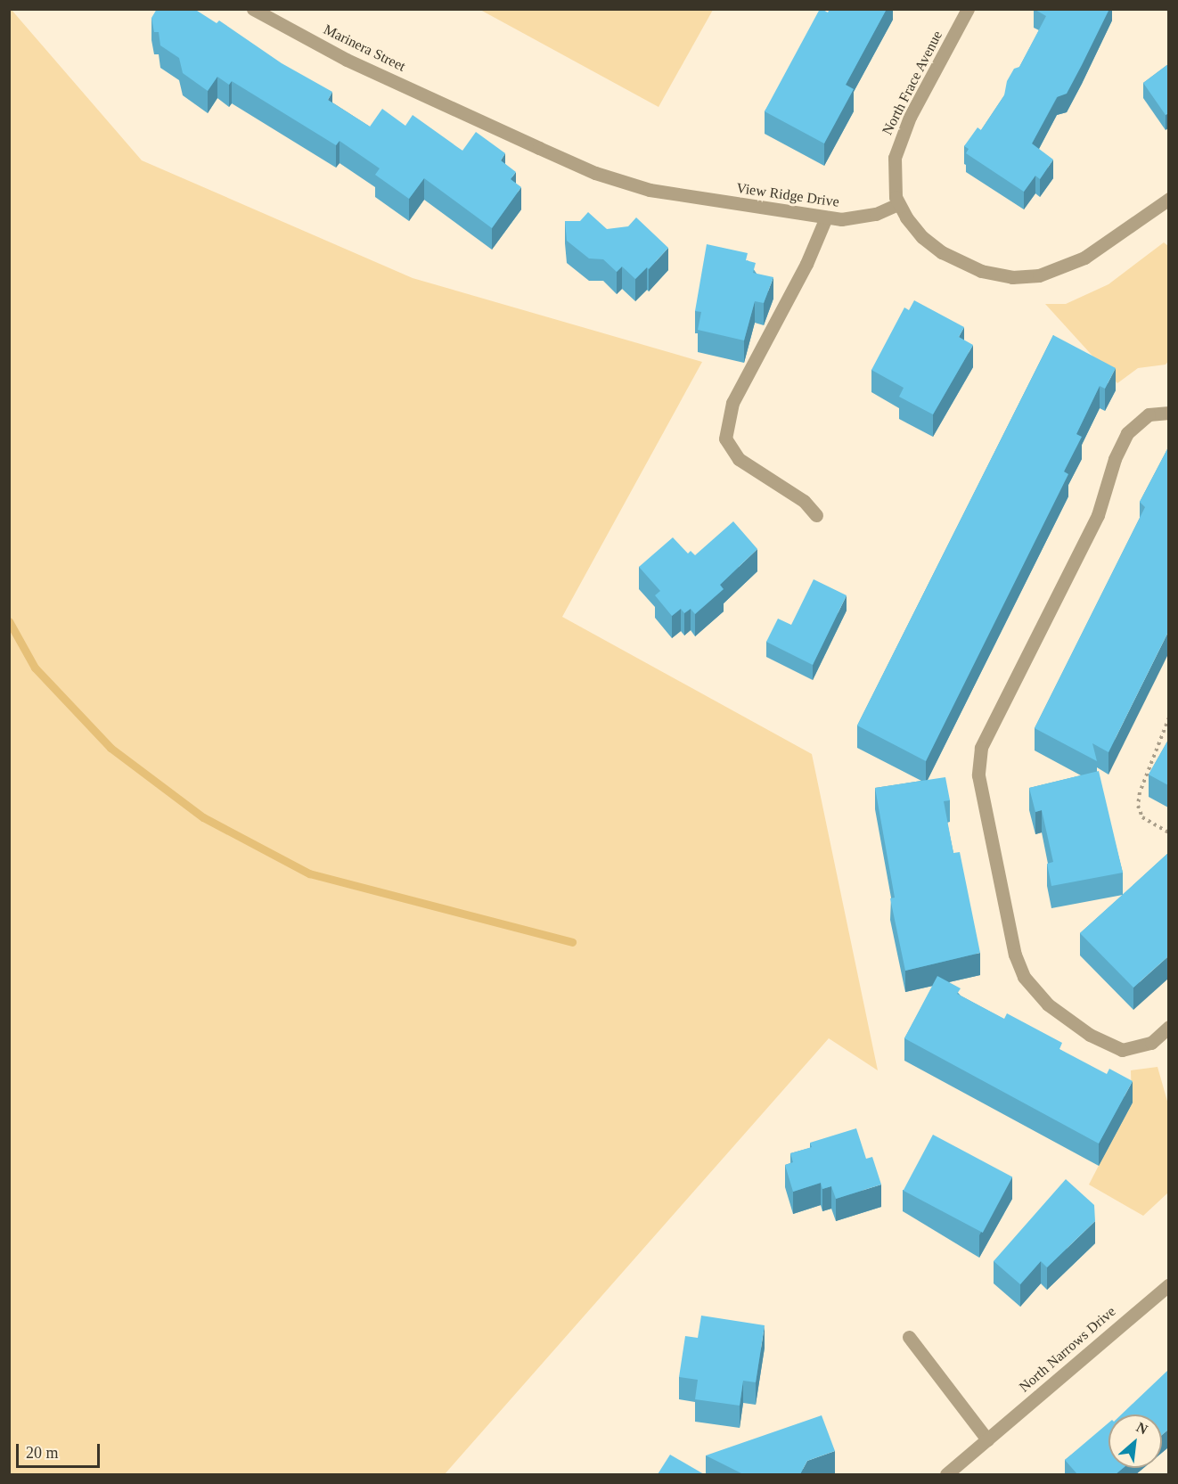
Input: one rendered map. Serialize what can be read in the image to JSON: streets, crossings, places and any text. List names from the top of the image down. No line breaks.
{"streets":{"street":["Marinera Street","North Frace Avenue","View Ridge Drive","North Narrows Drive"]},"crossings":[["Marinera Street","View Ridge Drive"],["North Frace Avenue","View Ridge Drive"]],"scale_bar":"20 m","north":"top right"}
